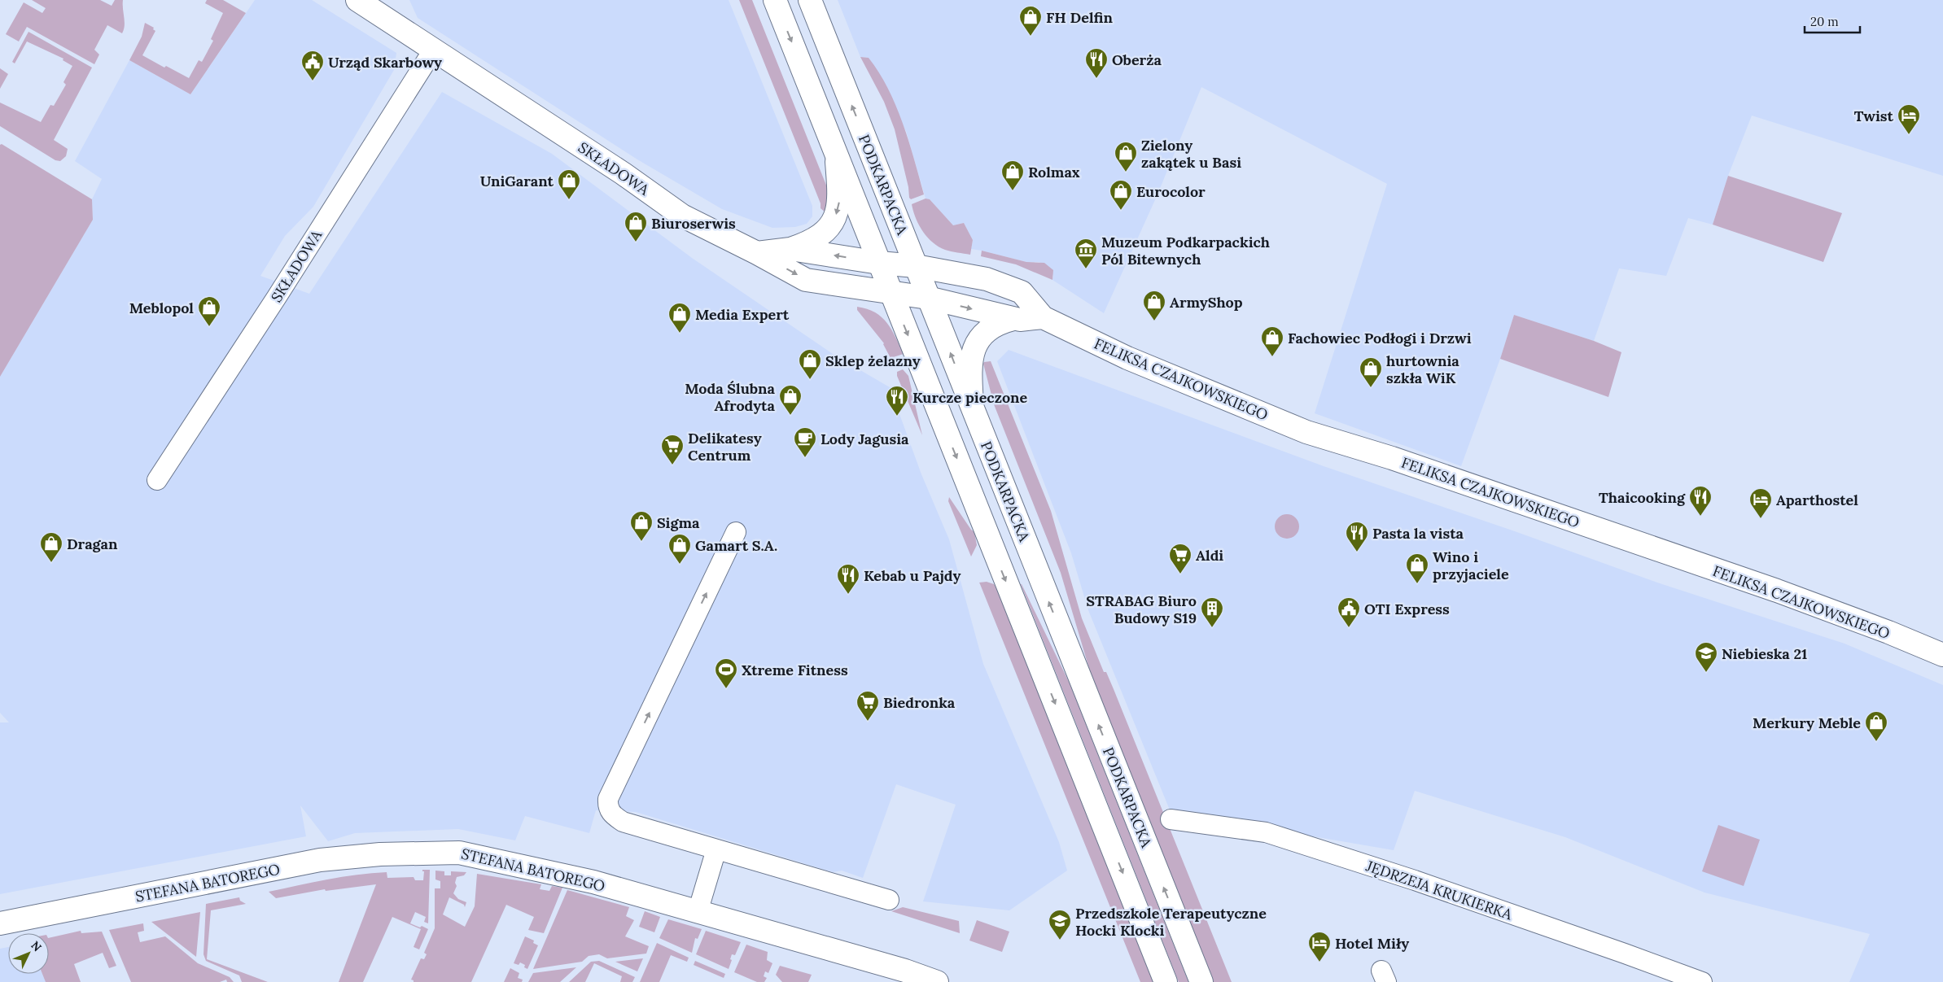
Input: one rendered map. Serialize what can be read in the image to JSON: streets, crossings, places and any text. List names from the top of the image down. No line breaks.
{"streets":{"street":["SKŁADOWA","PODKARPACKA","FELIKSA CZAJKOWSKIEGO","STEFANA BATOREGO","JĘDRZEJA KRUKIERKA"]},"crossings":[["SKŁADOWA","PODKARPACKA"],["PODKARPACKA","FELIKSA CZAJKOWSKIEGO"]],"places":{"shop":["FH Delfin","Zielony zakątek u Basi","Rolmax","UniGarant","Eurocolor","Biuroserwis","ArmyShop","Meblopol","Media Expert","Fachowiec Podłogi i Drzwi","Sklep żelazny","hurtownia szkła WiK","Moda Ślubna Afrodyta","Sigma","Dragan","Gamart S.A.","Wino i przyjaciele","Merkury Meble"],"restaurant":["Oberża","Kurcze pieczone","Thaicooking","Pasta la vista","Kebab u Pajdy"],"public building":["Urząd Skarbowy","OTI Express"],"hotel":["Twist","Aparthostel","Hotel Miły"],"museum":["Muzeum Podkarpackich Pól Bitewnych"],"cafe":["Lody Jagusia"],"supermarket":["Delikatesy Centrum","Aldi","Biedronka"],"building":["STRABAG Biuro Budowy S19"],"school or university":["Niebieska 21","Przedszkole Terapeutyczne Hocki Klocki"],"sports":["Xtreme Fitness"]},"scale_bar":"20 m","north":"top right"}
